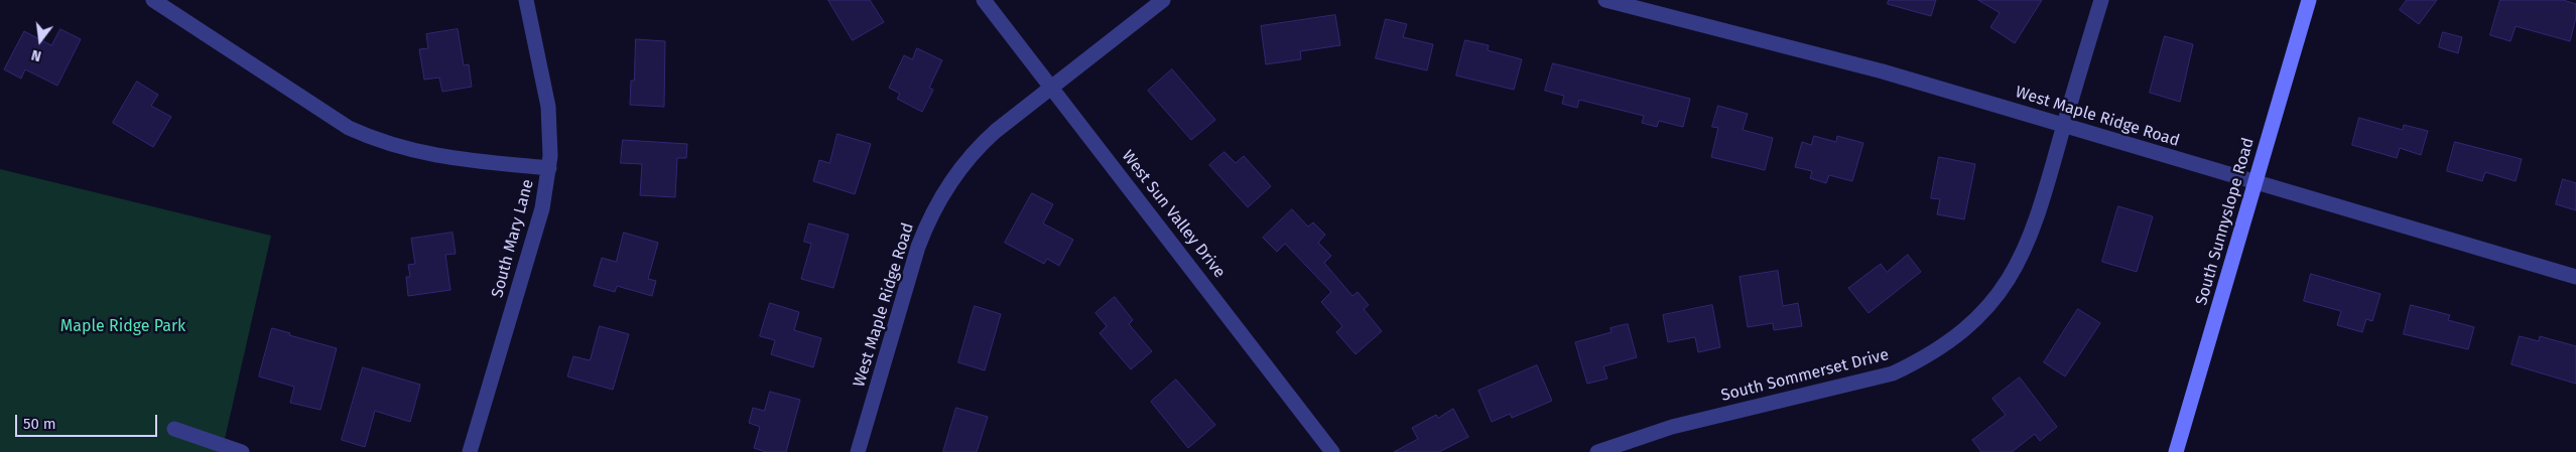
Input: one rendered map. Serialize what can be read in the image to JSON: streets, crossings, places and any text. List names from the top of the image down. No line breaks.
{"streets":{"street":["West Maple Ridge Road","West Sun Valley Drive","South Sunnyslope Road","South Mary Lane","South Sommerset Drive"]},"crossings":[["West Maple Ridge Road","West Sun Valley Drive"],["West Maple Ridge Road","South Sunnyslope Road"],["West Maple Ridge Road","South Sommerset Drive"]],"parks":["Maple Ridge Park"],"scale_bar":"50 m","north":"bottom"}
